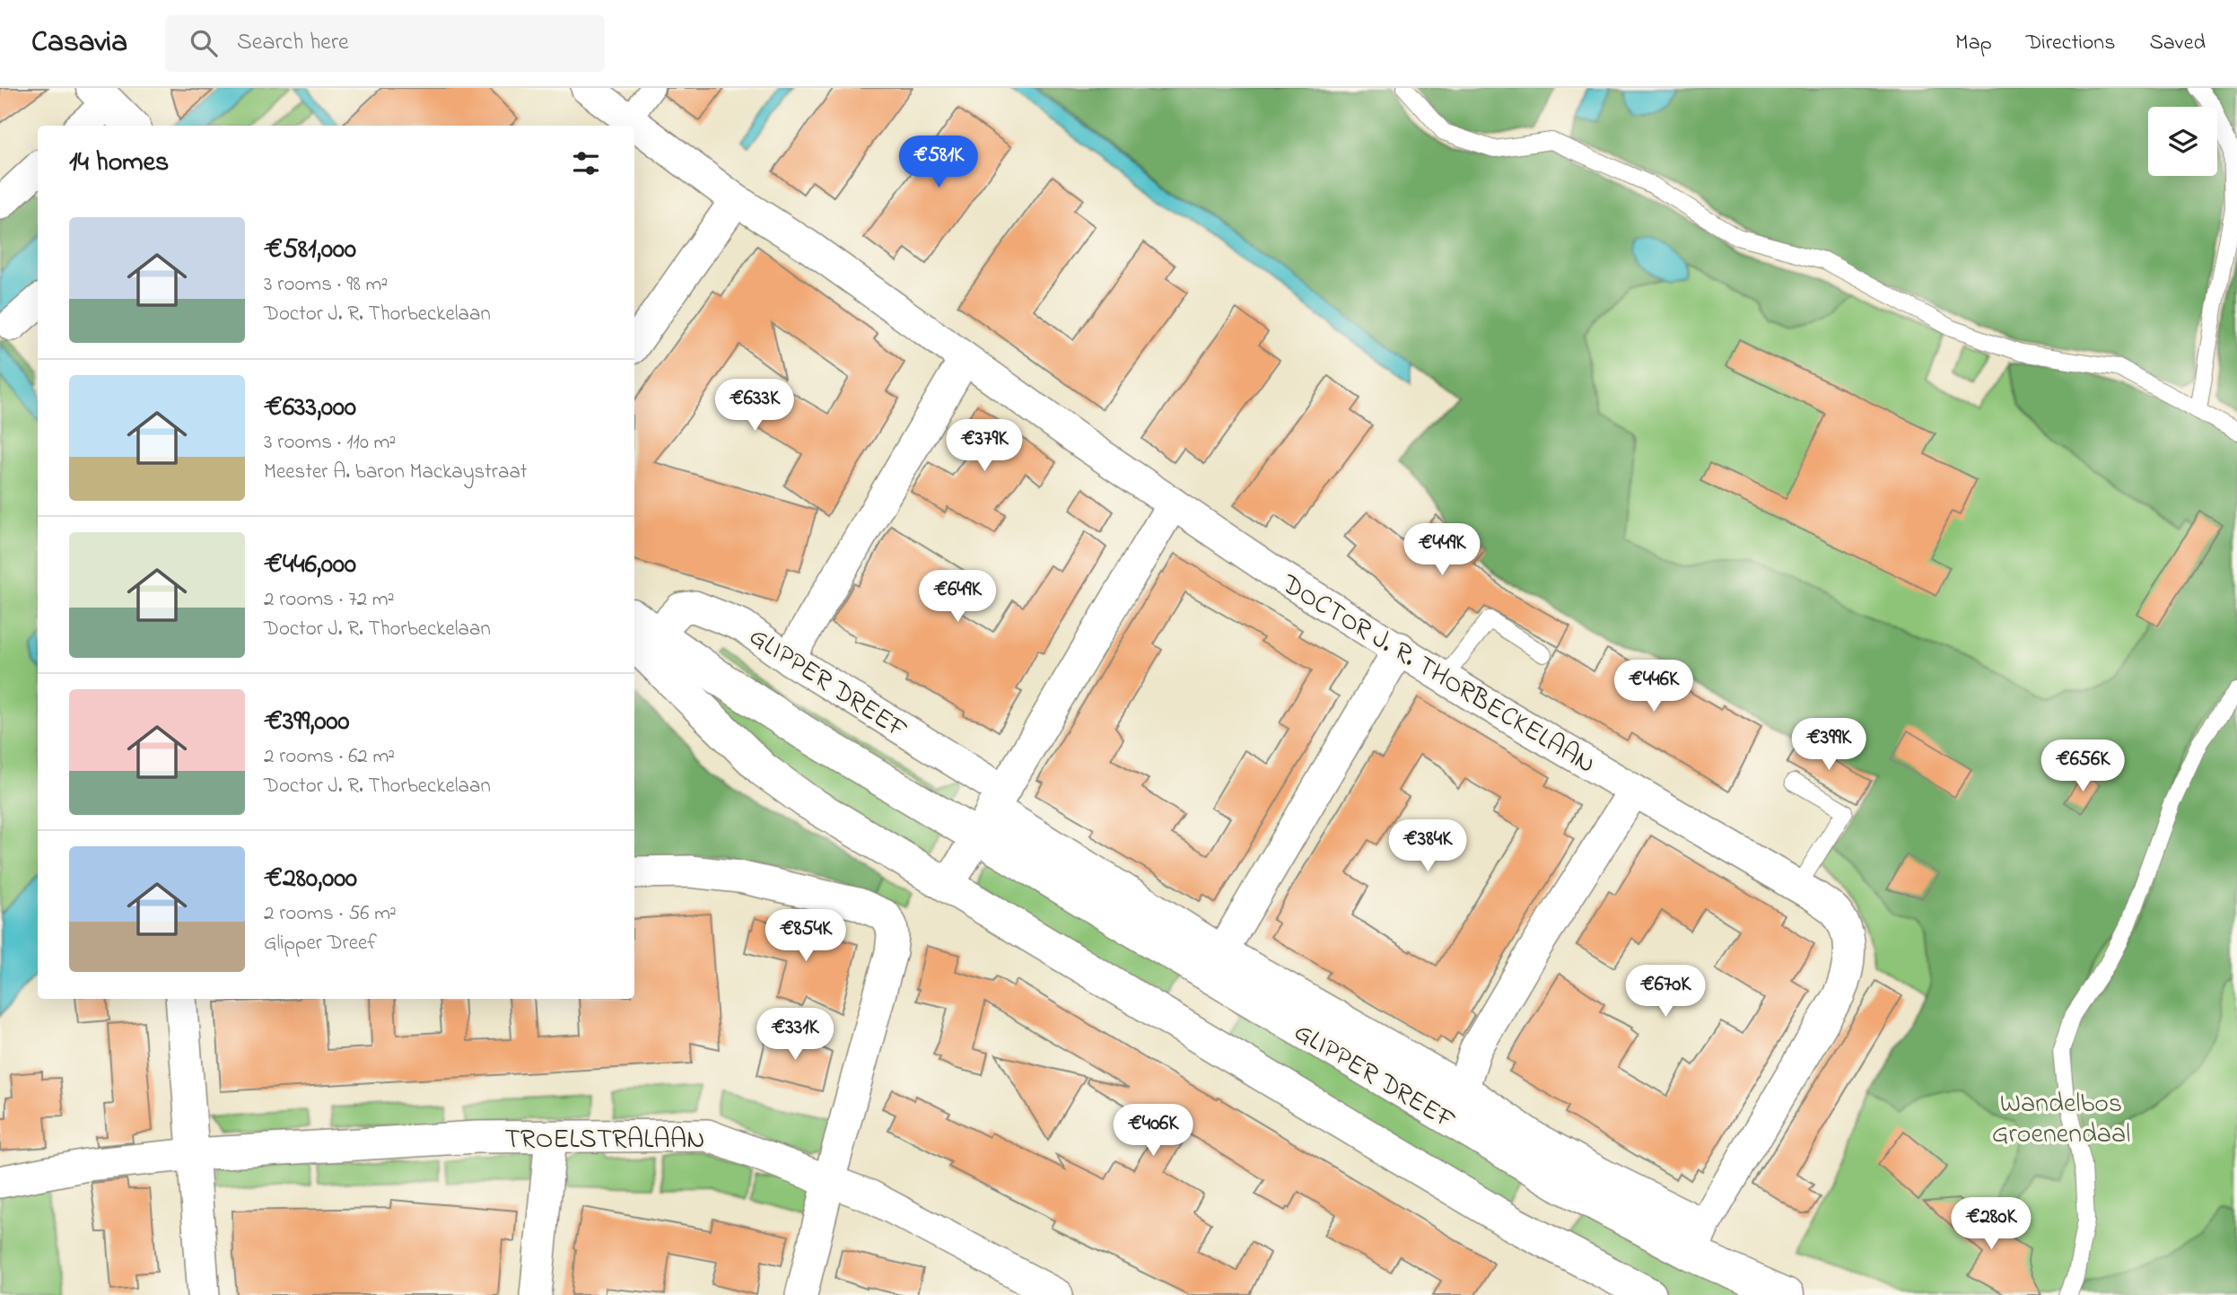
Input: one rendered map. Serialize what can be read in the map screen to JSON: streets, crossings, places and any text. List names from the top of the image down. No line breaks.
{"streets":{"street":["DOCTOR J. R. THORBECKELAAN","GLIPPER DREEF","TROELSTRALAAN"]},"crossings":[["DOCTOR J. R. THORBECKELAAN","GLIPPER DREEF"]],"parks":["Wandelbos Groenendaal"],"page":{"header":"Casavia","search":"Search here","nav":["Map","Directions","Saved"],"heading":"14 homes","price":["€581K","€633K","€379K","€449K","€649K","€446K","€399K","€656K","€384K","€854K","€670K","€331K","€406K","€280K"],"list":[{"name":"€581,000","note":"3 rooms · 98 m² · Doctor J. R. Thorbeckelaan"},{"name":"€633,000","note":"3 rooms · 110 m² · Meester A. baron Mackaystraat"},{"name":"€446,000","note":"2 rooms · 72 m² · Doctor J. R. Thorbeckelaan"},{"name":"€399,000","note":"2 rooms · 62 m² · Doctor J. R. Thorbeckelaan"},{"name":"€280,000","note":"2 rooms · 56 m² · Glipper Dreef"}]}}
